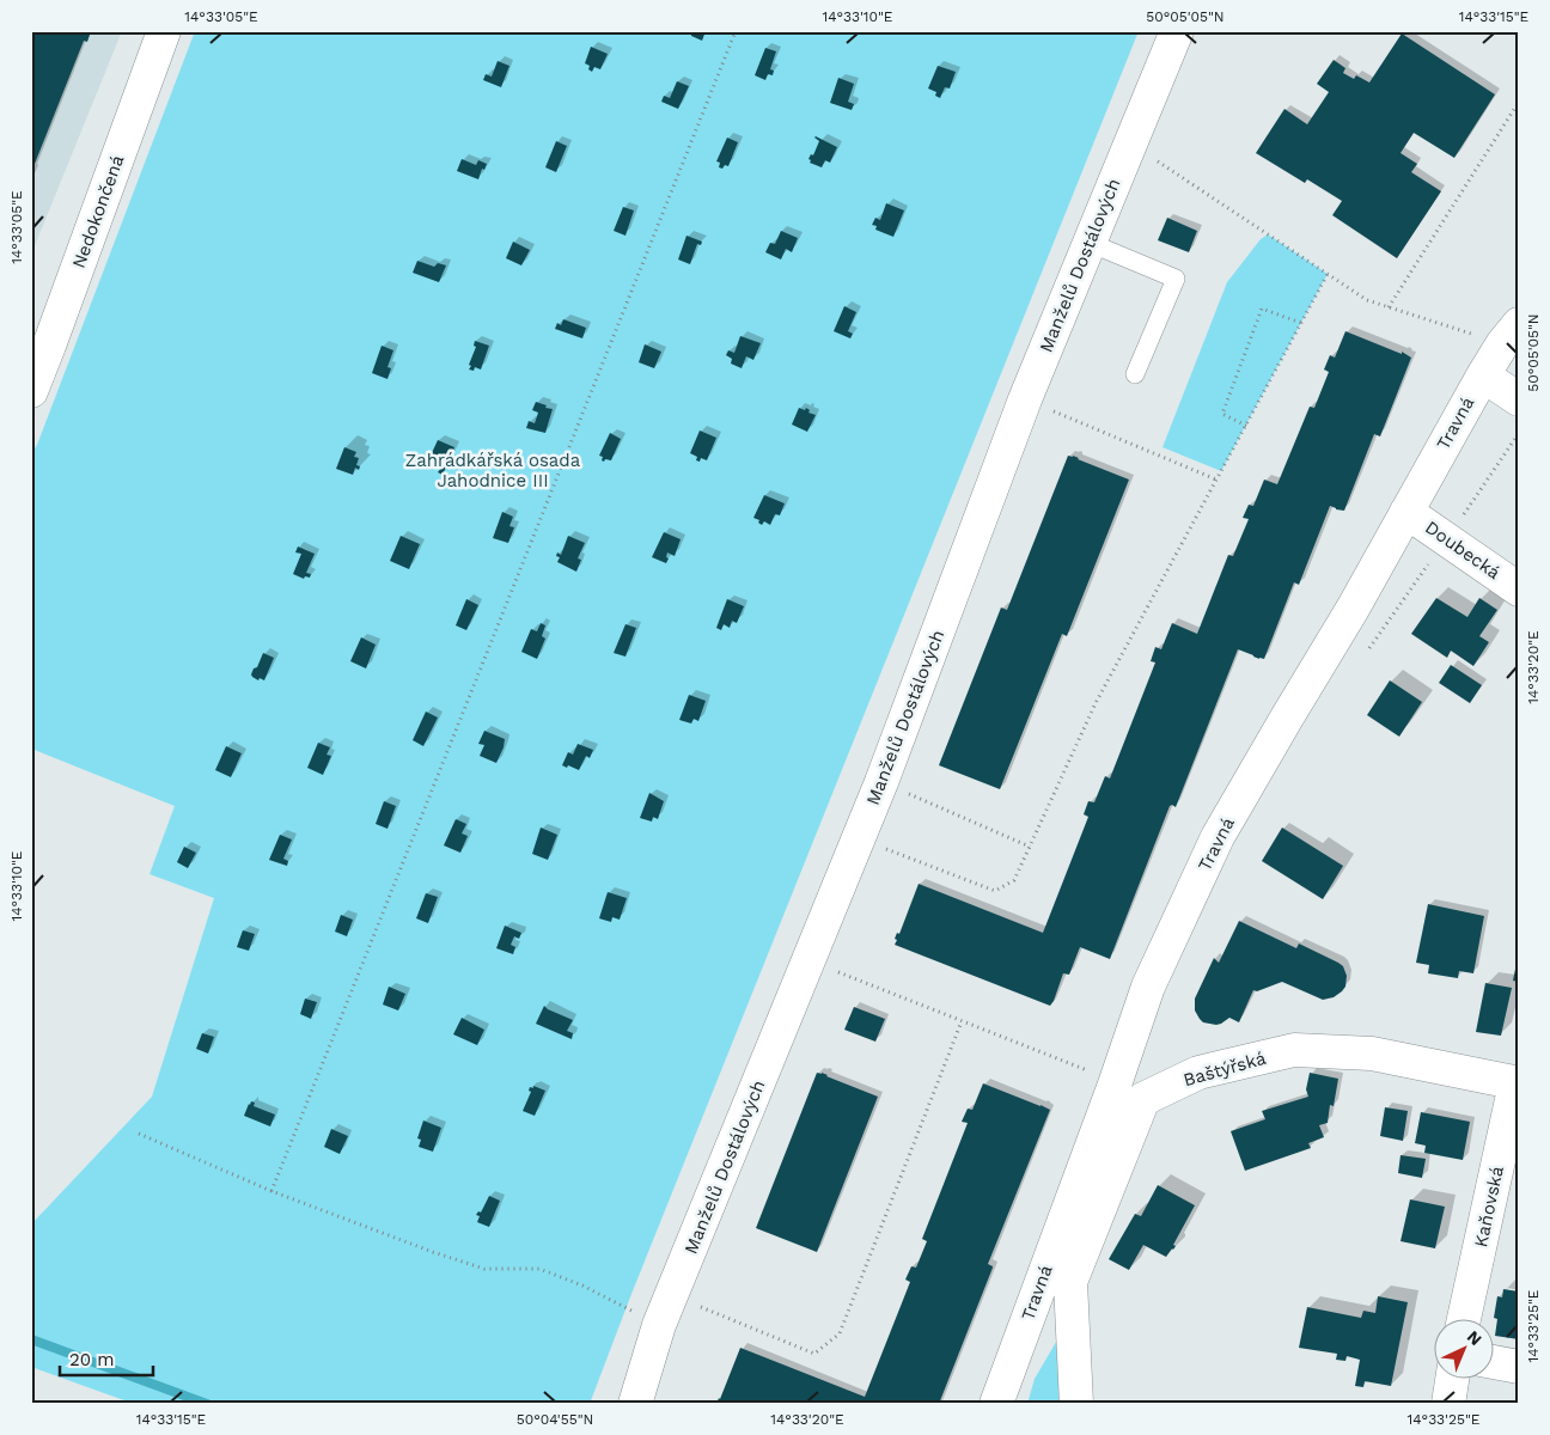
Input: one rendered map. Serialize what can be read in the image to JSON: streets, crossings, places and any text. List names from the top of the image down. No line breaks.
{"streets":{"street":["Nedokončená","Manželů Dostálových","Travná","Doubecká","Baštýřská","Kaňovská"]},"crossings":[["Travná","Doubecká"],["Baštýřská","Kaňovská"]],"parks":["Zahrádkářská osada Jahodnice III"],"scale_bar":"20 m","north":"top right","coordinates":["14°33'05\"E","14°33'10\"E","50°05'05\"N","14°33'15\"E","14°33'20\"E","14°33'25\"E","50°04'55\"N"]}
